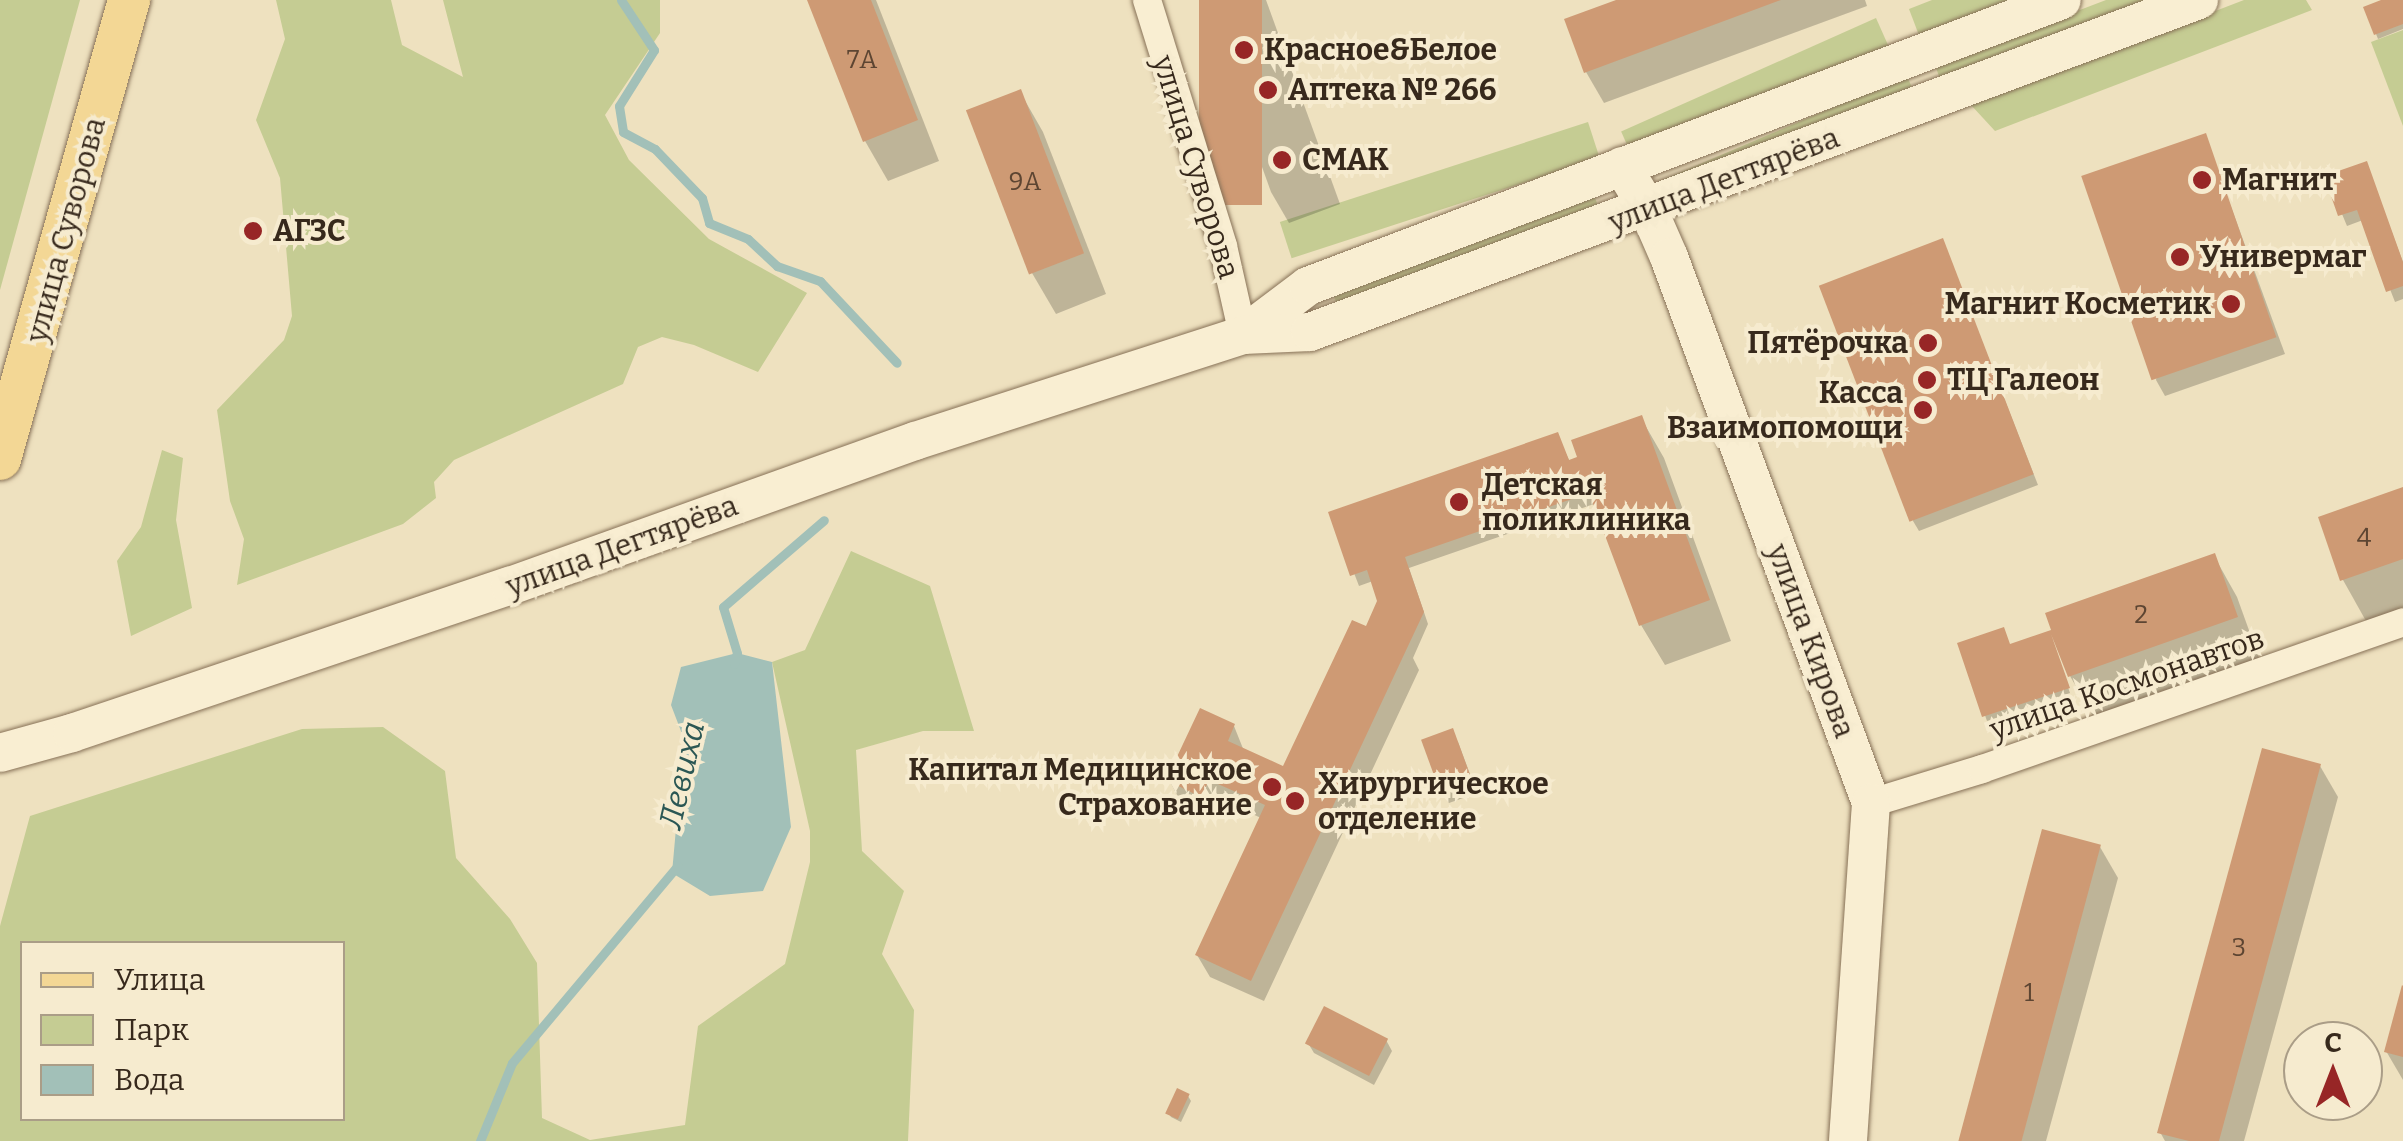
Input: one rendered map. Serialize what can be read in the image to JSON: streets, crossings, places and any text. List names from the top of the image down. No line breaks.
{"streets":{"main road":["улица Суворова","улица Дегтярёва","улица Кирова"],"street":["улица Космонавтов"]},"crossings":[["улица Суворова","улица Дегтярёва"],["улица Дегтярёва","улица Кирова"],["улица Кирова","улица Космонавтов"]],"water":["Левиха"],"places":["Красное&Белое","Аптека № 266","СМАК","Магнит","АГЗС","Универмаг","Магнит Косметик","Пятёрочка","ТЦ Галеон","Касса Взаимопомощи","Детская поликлиника","Капитал Медицинское Страхование","Хирургическое отделение"],"house_numbers":["7А","9А","4","2","3","1"],"legend":["Улица","Парк","Вода"],"north":"top"}
